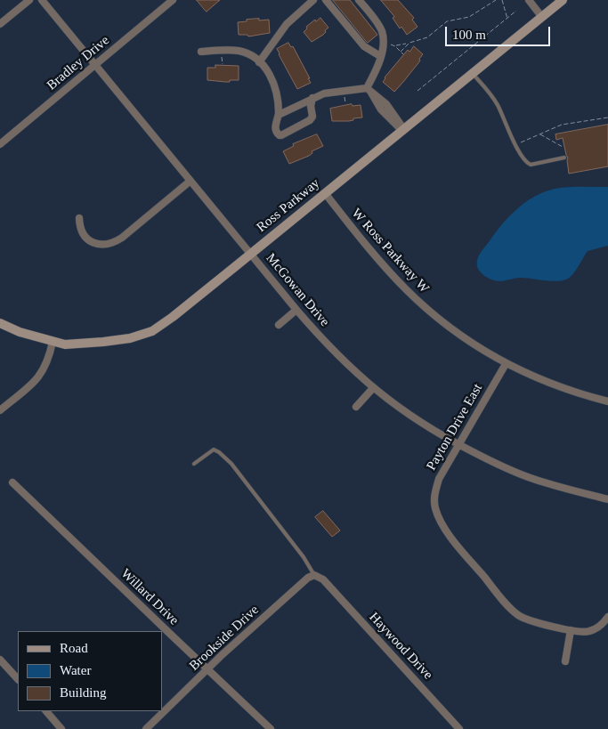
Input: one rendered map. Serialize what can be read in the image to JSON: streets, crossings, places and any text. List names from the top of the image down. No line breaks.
{"streets":{"street":["Bradley Drive","Ross Parkway","W Ross Parkway W","McGowan Drive","Payton Drive East","Willard Drive","Brookside Drive","Haywood Drive"]},"crossings":[["Bradley Drive","McGowan Drive"],["Ross Parkway","W Ross Parkway W"],["Ross Parkway","McGowan Drive"],["W Ross Parkway W","Payton Drive East"],["McGowan Drive","Payton Drive East"],["Willard Drive","Brookside Drive"],["Brookside Drive","Haywood Drive"]],"legend":["Road","Water","Building"],"scale_bar":"100 m"}
